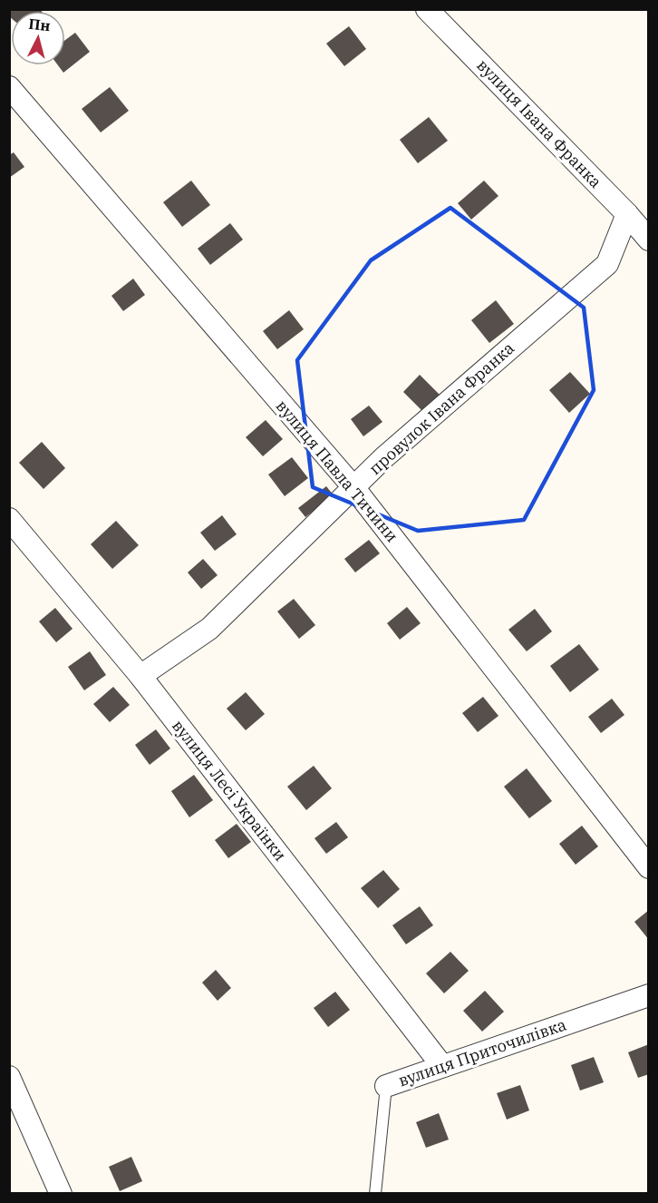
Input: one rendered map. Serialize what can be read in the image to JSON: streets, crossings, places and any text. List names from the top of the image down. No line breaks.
{"streets":{"street":["вулиця Івана Франка","провулок Івана Франка","вулиця Павла Тичини","вулиця Лесі Українки","вулиця Приточилівка"]},"crossings":[["вулиця Івана Франка","провулок Івана Франка"],["провулок Івана Франка","вулиця Павла Тичини"],["провулок Івана Франка","вулиця Лесі Українки"],["вулиця Лесі Українки","вулиця Приточилівка"]],"north":"top"}
